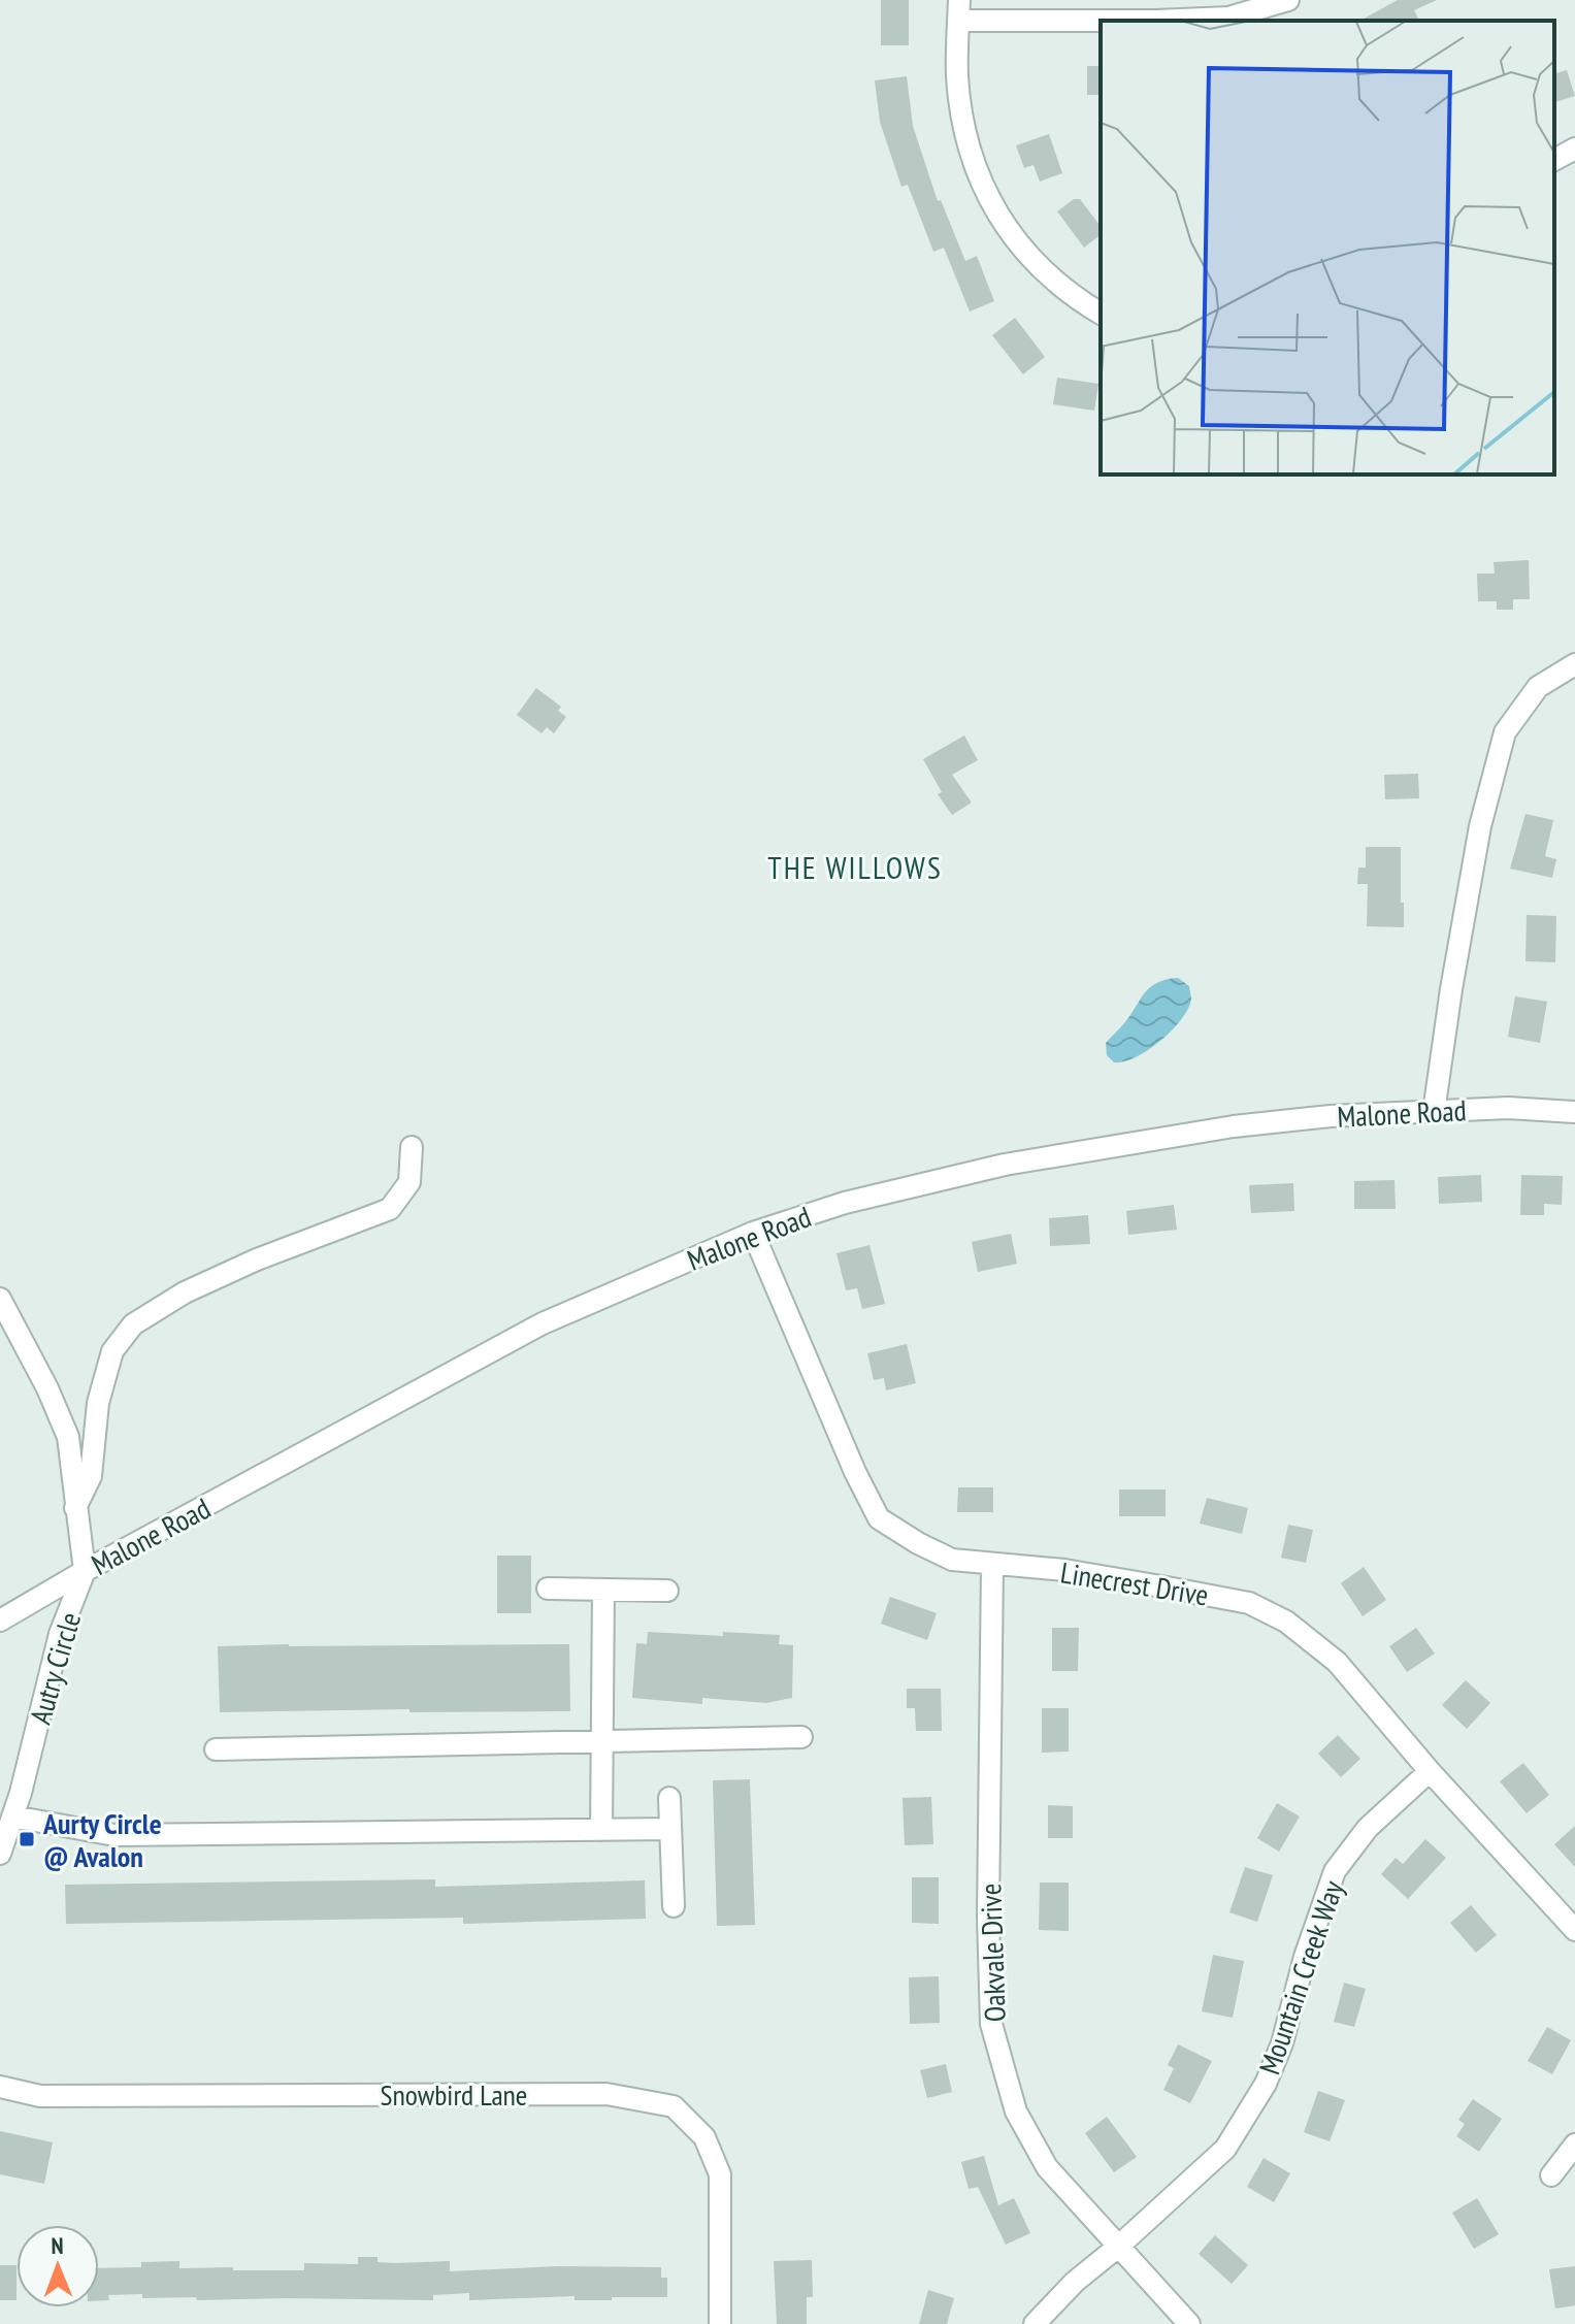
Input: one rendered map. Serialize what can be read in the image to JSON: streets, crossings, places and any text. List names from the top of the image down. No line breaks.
{"streets":{"street":["Malone Road","Linecrest Drive","Autry Circle","Oakvale Drive","Mountain Creek Way","Snowbird Lane"]},"crossings":[["Malone Road","Linecrest Drive"],["Malone Road","Autry Circle"],["Linecrest Drive","Oakvale Drive"],["Linecrest Drive","Mountain Creek Way"],["Oakvale Drive","Mountain Creek Way"]],"districts":["THE WILLOWS"],"places":{"transit":["Aurty Circle @ Avalon"]},"north":"top"}
